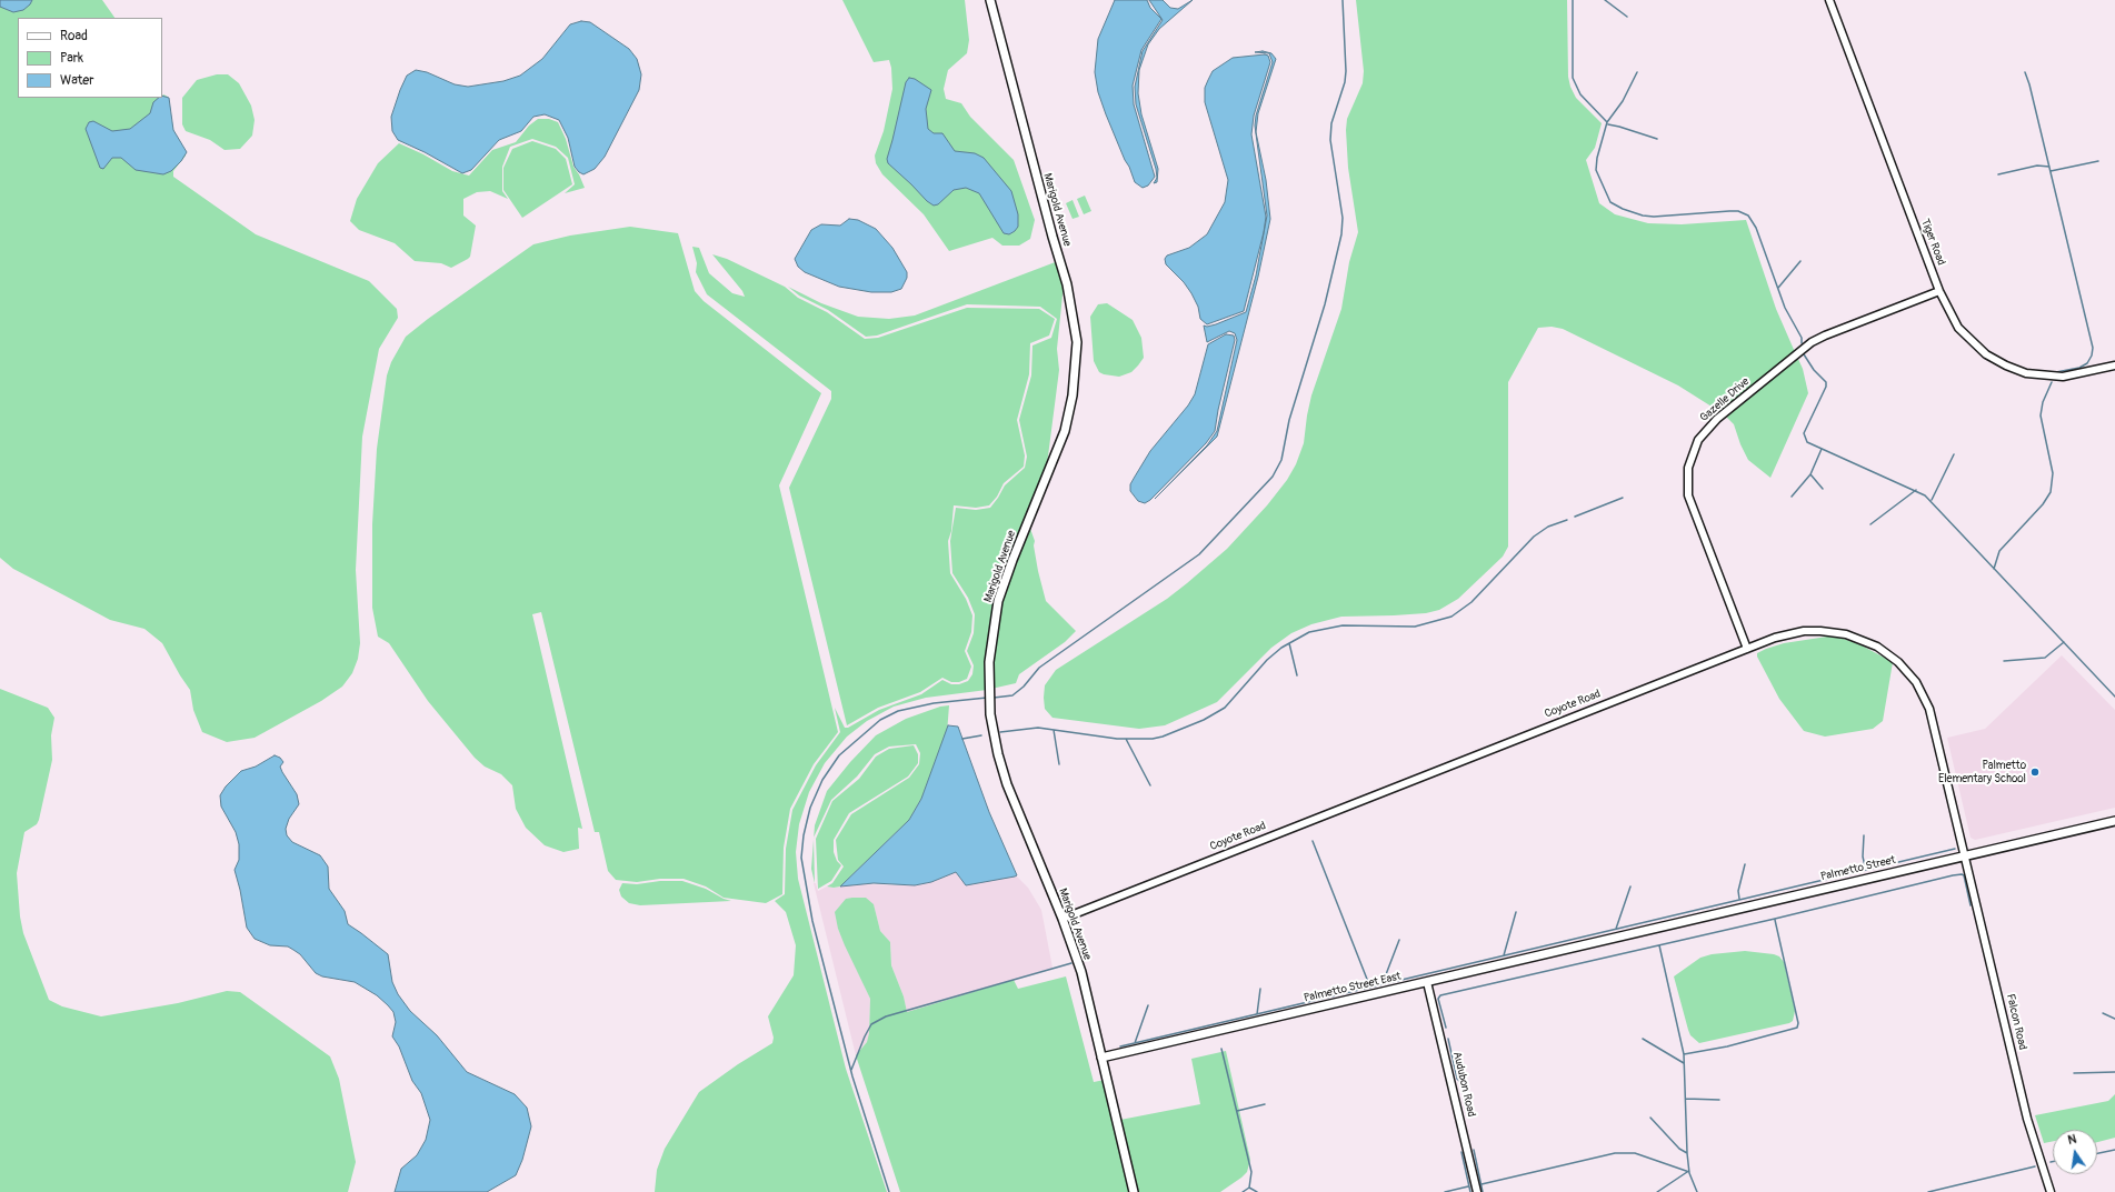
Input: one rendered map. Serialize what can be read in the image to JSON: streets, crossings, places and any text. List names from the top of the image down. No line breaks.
{"streets":{"main road":["Marigold Avenue","Palmetto Street","Palmetto Street East"],"street":["Tiger Road","Gazelle Drive","Coyote Road","Falcon Road","Audubon Road"]},"crossings":[["Marigold Avenue","Coyote Road"],["Marigold Avenue","Palmetto Street East"],["Tiger Road","Gazelle Drive"],["Gazelle Drive","Coyote Road"],["Coyote Road","Palmetto Street"],["Coyote Road","Falcon Road"],["Palmetto Street","Palmetto Street East"],["Palmetto Street","Falcon Road"],["Palmetto Street East","Audubon Road"]],"places":["Palmetto Elementary School"],"legend":["Road","Park","Water"],"north":"top"}
